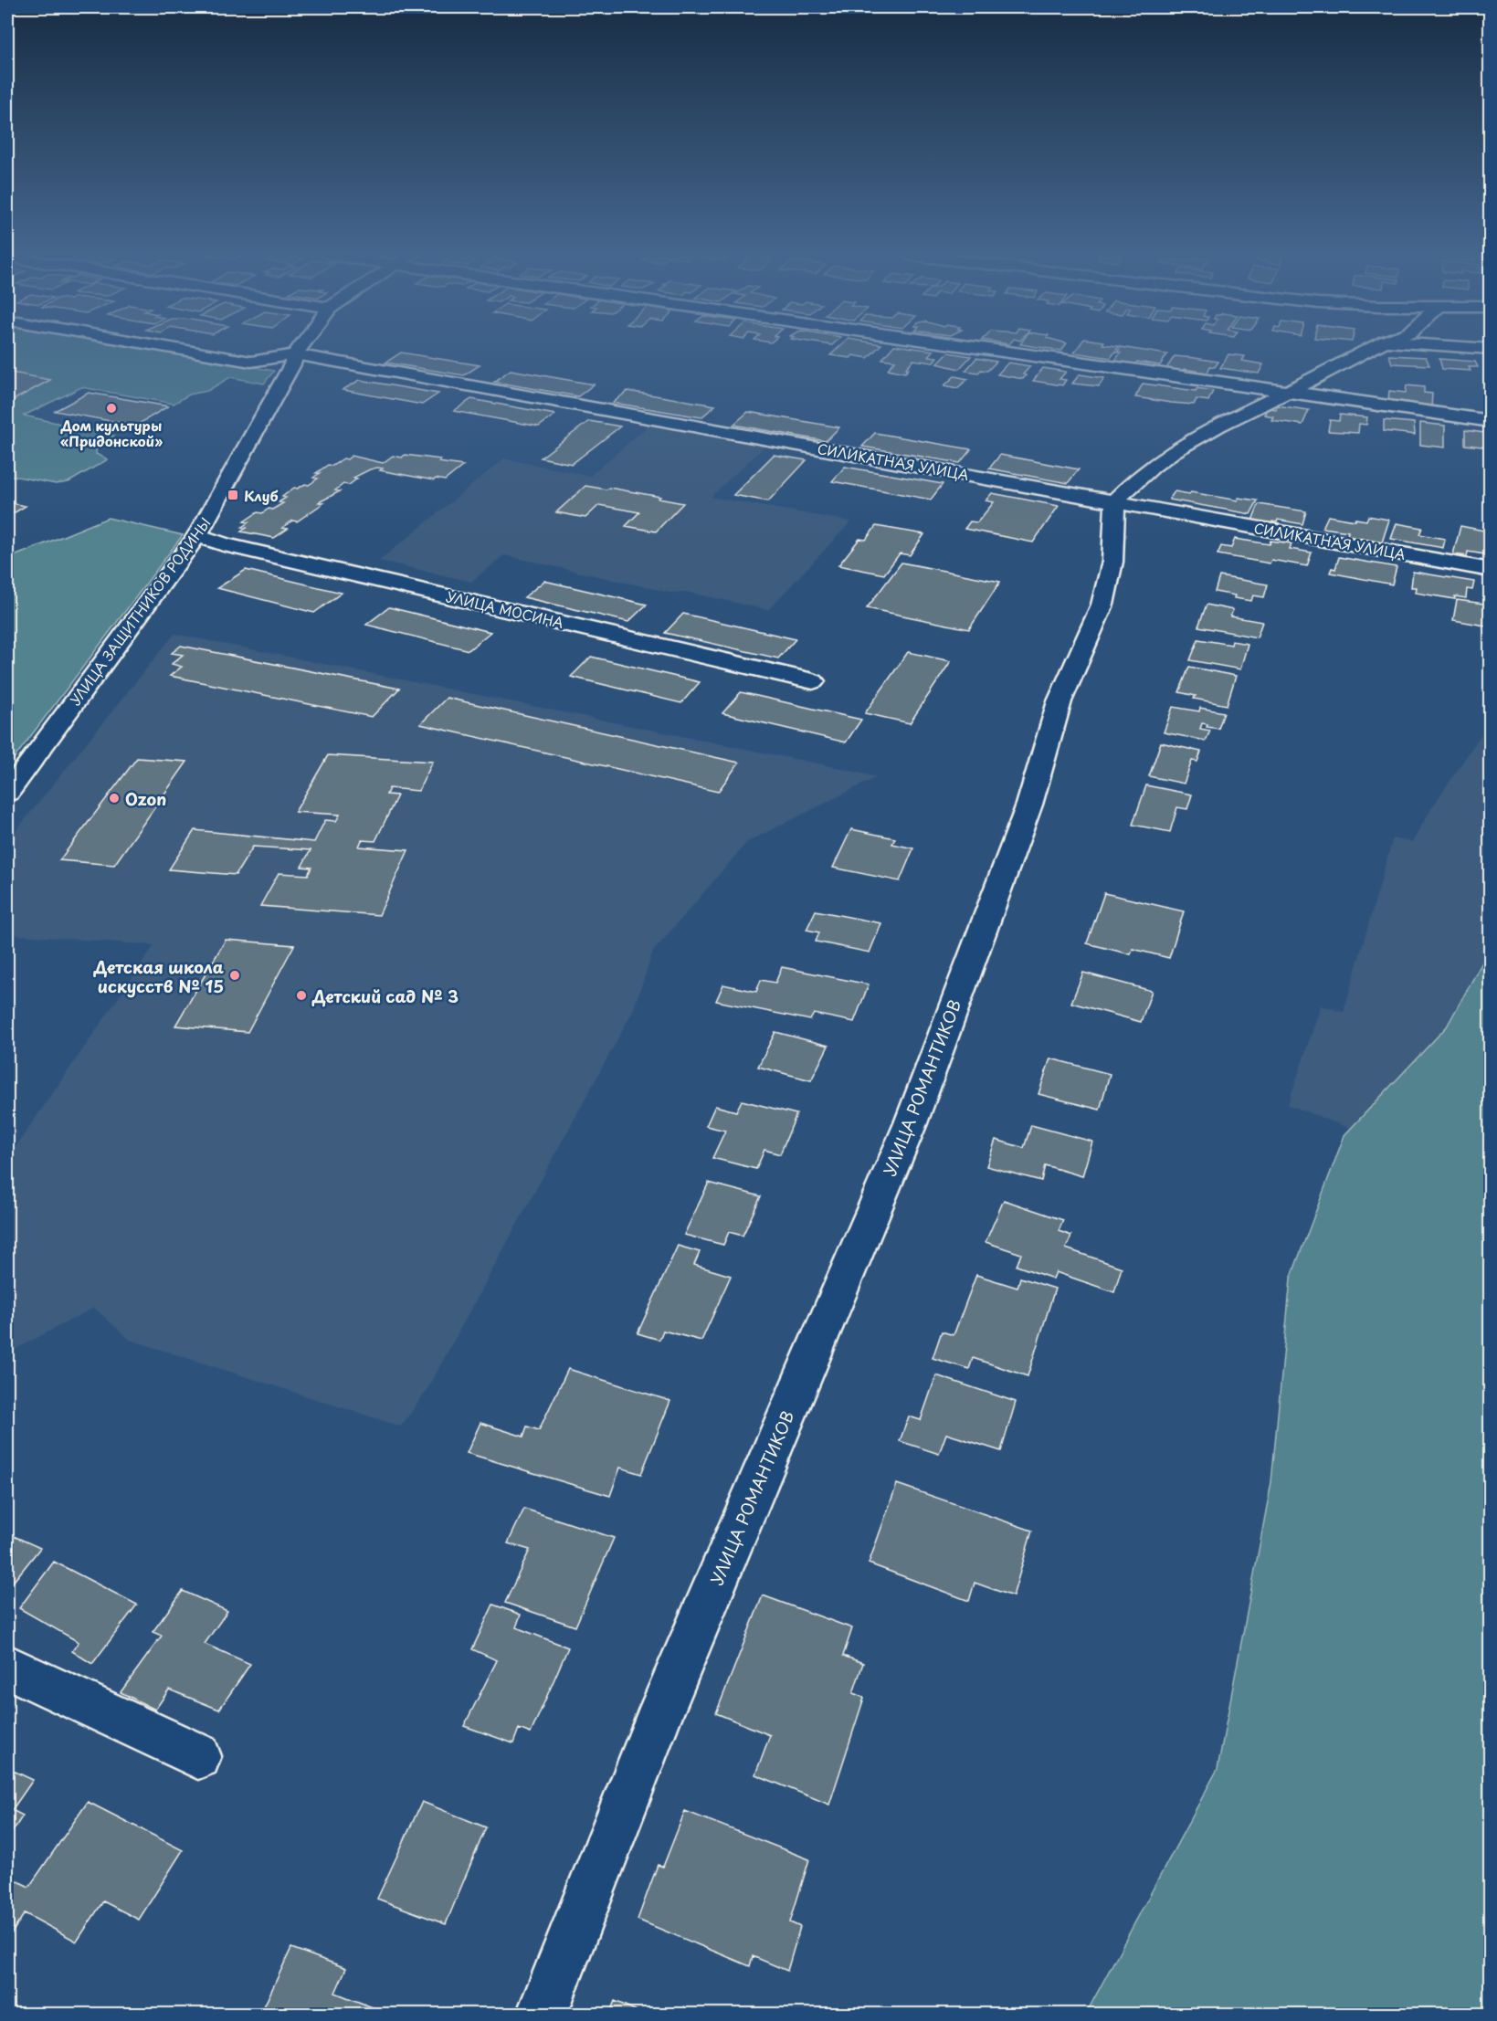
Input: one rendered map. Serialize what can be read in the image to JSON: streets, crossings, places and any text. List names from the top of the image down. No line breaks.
{"streets":{"street":["СИЛИКАТНАЯ УЛИЦА","УЛИЦА МОСИНА","УЛИЦА ЗАЩИТНИКОВ РОДИНЫ","УЛИЦА РОМАНТИКОВ"]},"crossings":[["СИЛИКАТНАЯ УЛИЦА","УЛИЦА ЗАЩИТНИКОВ РОДИНЫ"],["СИЛИКАТНАЯ УЛИЦА","УЛИЦА РОМАНТИКОВ"],["УЛИЦА МОСИНА","УЛИЦА ЗАЩИТНИКОВ РОДИНЫ"]],"places":{"other":["Дом культуры «Придонской»","Ozon","Детская школа искусств № 15","Детский сад № 3"],"transit":["Клуб"]}}
